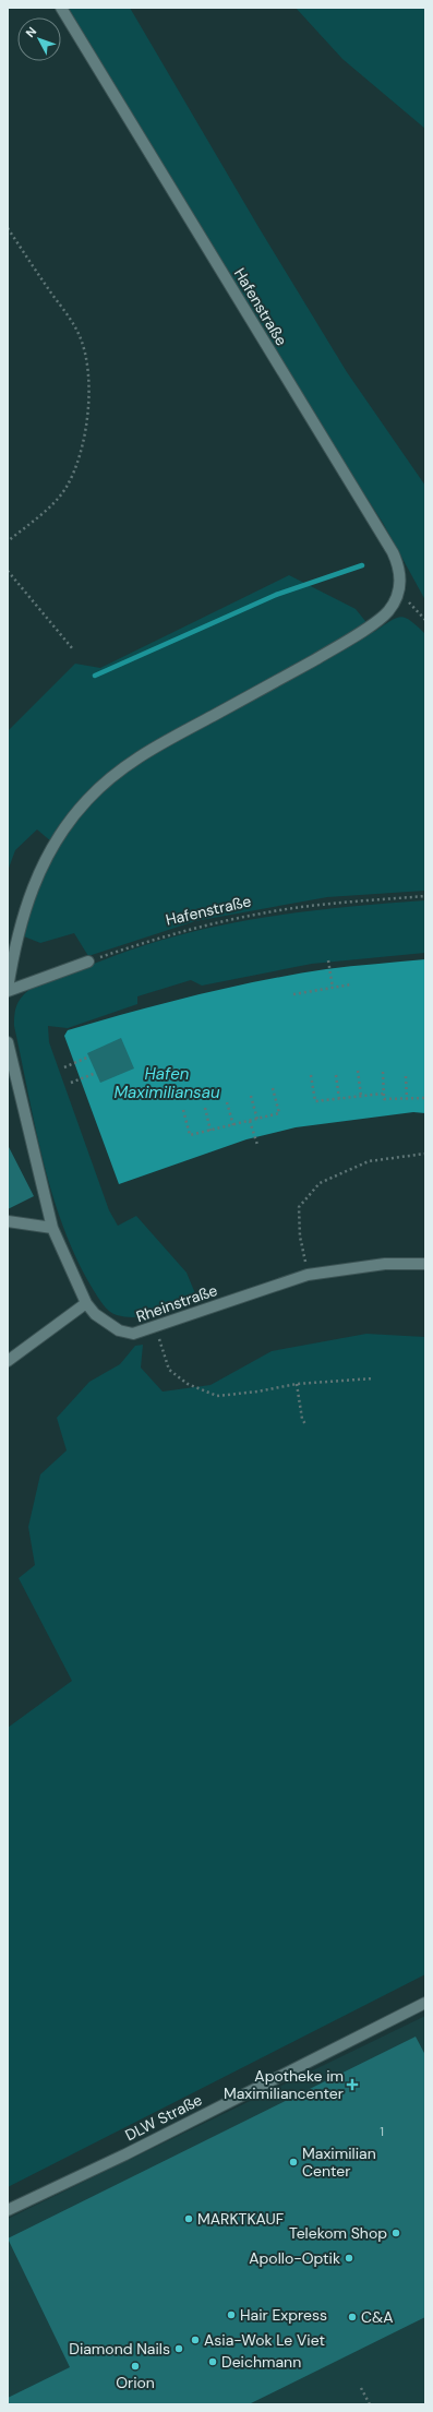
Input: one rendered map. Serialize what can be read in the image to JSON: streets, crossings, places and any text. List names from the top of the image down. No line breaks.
{"streets":{"lane":["Hafenstraße","Rheinstraße","DLW Straße"]},"water":["Hafen Maximiliansau"],"places":{"health":["Apotheke im Maximiliancenter"],"other":["Maximilian Center","MARKTKAUF","Telekom Shop","Apollo-Optik","Hair Express","C&A","Asia-Wok Le Viet","Diamond Nails","Deichmann","Orion"]},"house_numbers":["1"],"north":"top left"}
